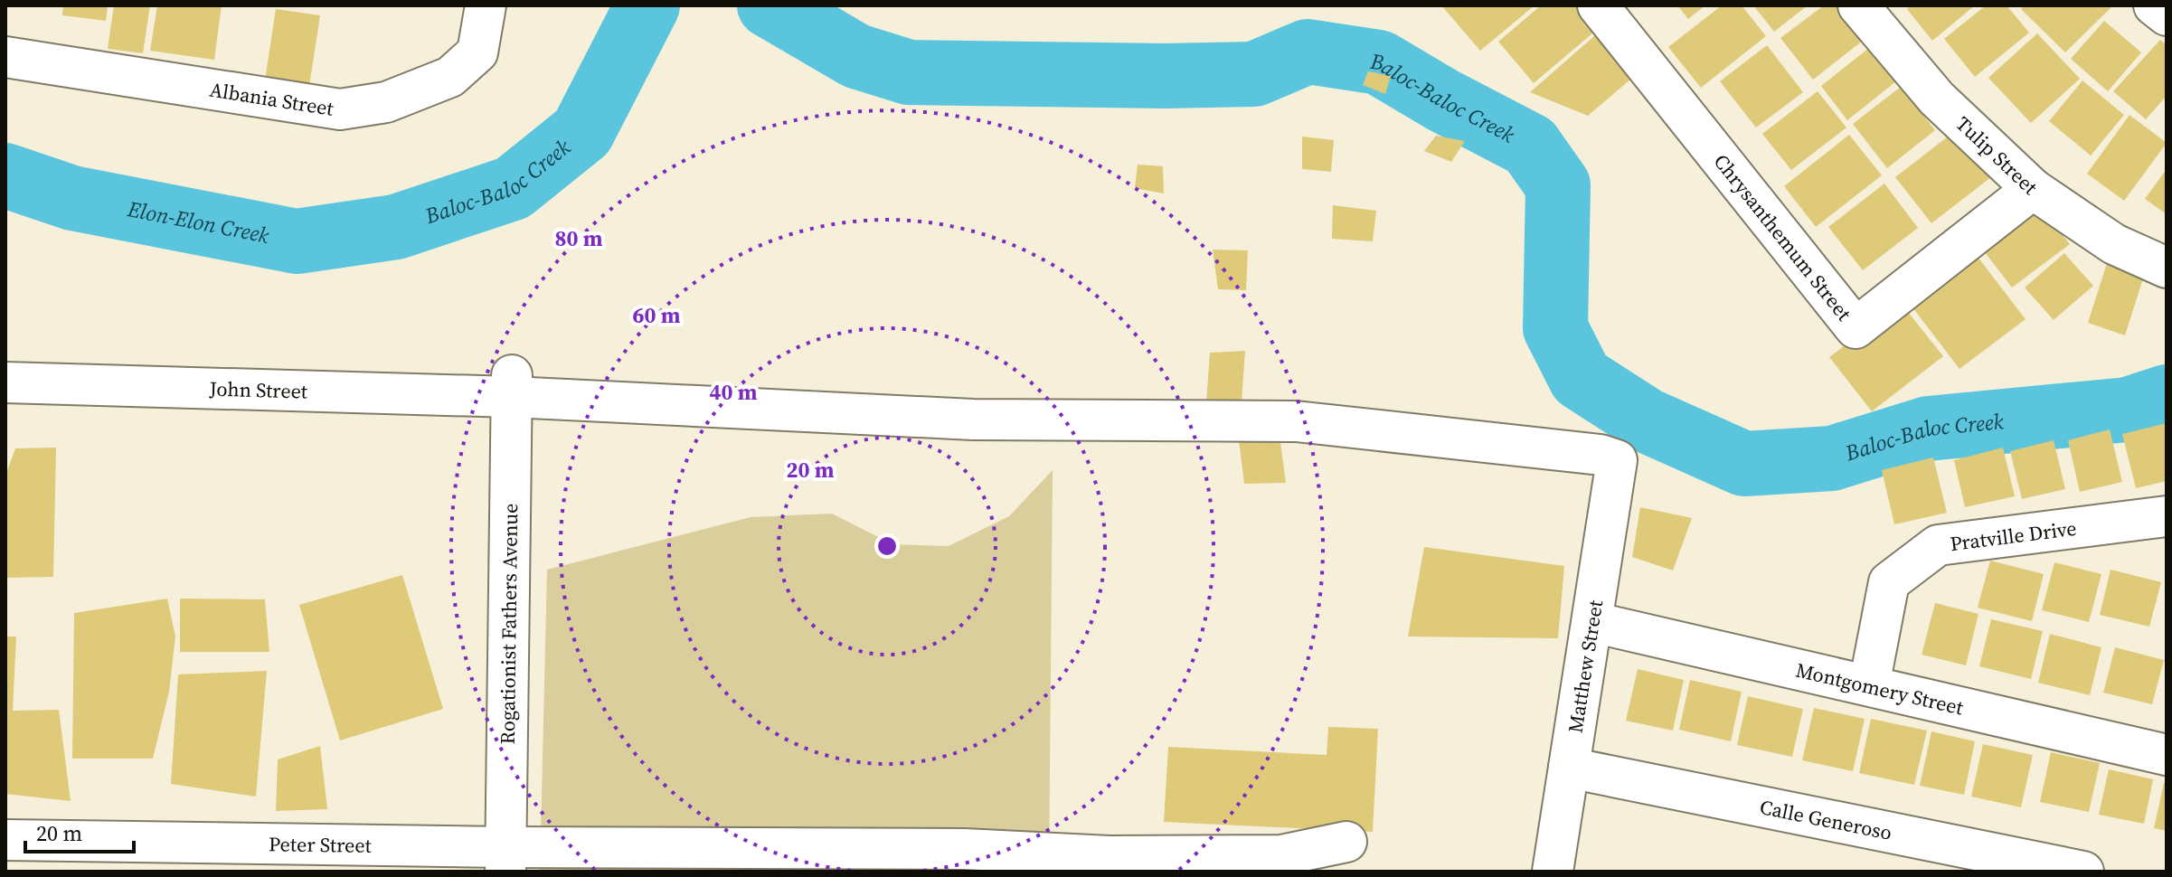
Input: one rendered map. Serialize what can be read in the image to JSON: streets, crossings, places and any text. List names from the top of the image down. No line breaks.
{"streets":{"street":["Albania Street","Tulip Street","Chrysanthemum Street","John Street","Pratville Drive","Rogationist Fathers Avenue","Matthew Street","Montgomery Street","Calle Generoso","Peter Street"]},"crossings":[["Tulip Street","Chrysanthemum Street"],["John Street","Rogationist Fathers Avenue"],["John Street","Matthew Street"],["Pratville Drive","Montgomery Street"],["Rogationist Fathers Avenue","Peter Street"],["Matthew Street","Montgomery Street"],["Matthew Street","Calle Generoso"]],"water":["Baloc-Baloc Creek","Elon-Elon Creek"],"scale_bar":"20 m","rings":["80 m","60 m","40 m","20 m"]}
